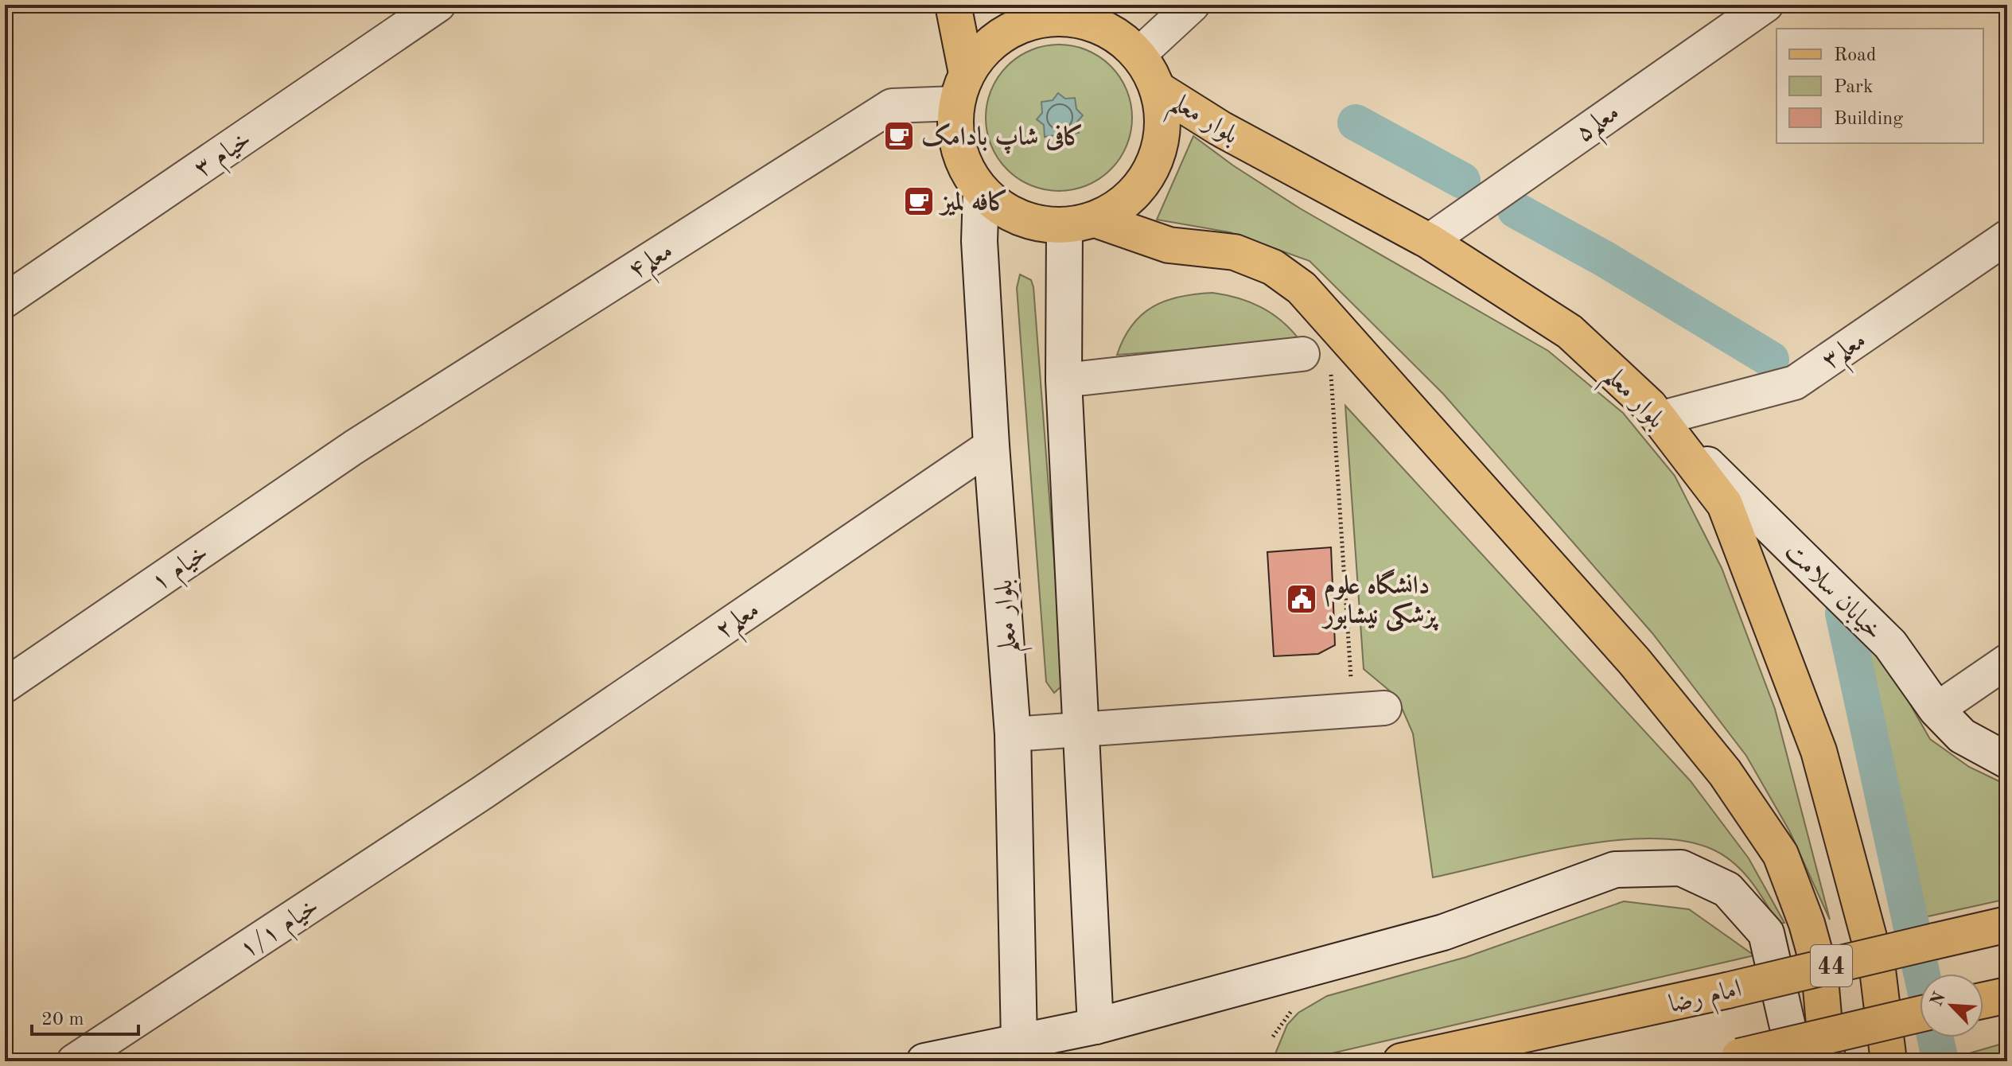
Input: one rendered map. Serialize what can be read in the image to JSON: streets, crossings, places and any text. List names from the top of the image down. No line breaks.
{"streets":{"main road":["بلوار معلم","خیابان سلامت","44","امام رضا"],"street":["معلم۵","خیام ۳","معلم۴","معلم۳","خیام ۱","معلم۲","خیام ۱/۱"]},"crossings":[["بلوار معلم","معلم۵"],["بلوار معلم","معلم۴"],["بلوار معلم","معلم۳"],["بلوار معلم","خیابان سلامت"],["بلوار معلم","معلم۲"],["معلم۴","خیام ۱"],["معلم۳","خیابان سلامت"],["معلم۲","خیام ۱/۱"]],"places":{"cafe":["کافی شاپ بادامک","کافه لمیز"],"public building":["دانشگاه علوم پزشکی نیشابور"]},"legend":["Road","Park","Building"],"scale_bar":"20 m","north":"top left"}
